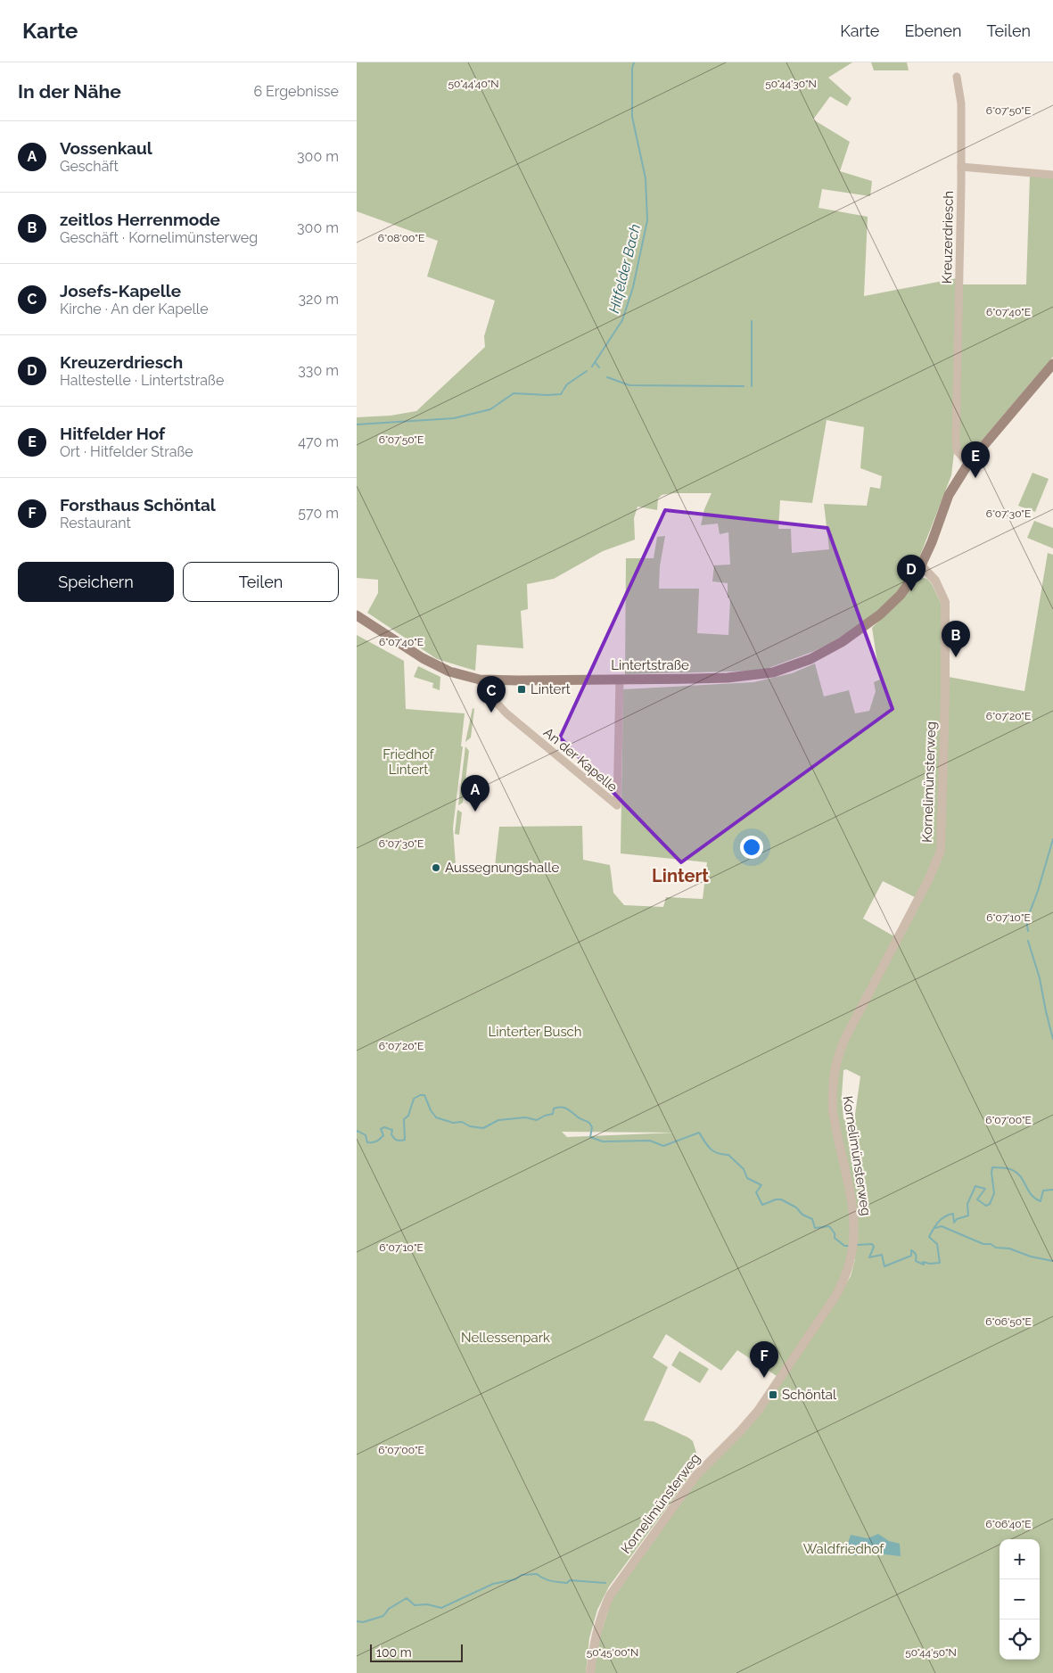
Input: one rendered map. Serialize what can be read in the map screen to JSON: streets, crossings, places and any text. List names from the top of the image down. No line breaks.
{"streets":{"main road":["Lintertstraße"],"street":["Kreuzerdriesch","An der Kapelle","Kornelimünsterweg"]},"crossings":[["Kreuzerdriesch","Lintertstraße"],["Lintertstraße","An der Kapelle"],["Lintertstraße","Kornelimünsterweg"]],"districts":["Lintert"],"water":["Hitfelder Bach"],"parks":["Friedhof Lintert","Linterter Busch","Nellessenpark","Waldfriedhof"],"places":{"transit":["Lintert","Schöntal"],"other":["Aussegnungshalle"]},"scale_bar":"100 m","page":{"header":"Karte","nav":["Karte","Ebenen","Teilen"],"heading":["In der Nähe","6 Ergebnisse"],"list":[{"mark":"A","name":"Vossenkaul","note":"Geschäft","value":"300 m"},{"mark":"B","name":"zeitlos Herrenmode","note":"Geschäft · Kornelimünsterweg","value":"300 m"},{"mark":"C","name":"Josefs-Kapelle","note":"Kirche · An der Kapelle","value":"320 m"},{"mark":"D","name":"Kreuzerdriesch","note":"Haltestelle · Lintertstraße","value":"330 m"},{"mark":"E","name":"Hitfelder Hof","note":"Ort · Hitfelder Straße","value":"470 m"},{"mark":"F","name":"Forsthaus Schöntal","note":"Restaurant","value":"570 m"}],"pins":["E","D","B","C","A","F"],"buttons":["Speichern","Teilen"],"map_buttons":["+","−"],"scale":"100 m"},"coordinates":["50°44'40\"N","50°44'30\"N","6°07'50\"E","6°08'00\"E","6°07'40\"E","6°07'30\"E","6°07'20\"E","6°07'10\"E","6°07'00\"E","6°06'50\"E","6°06'40\"E","50°45'00\"N","50°44'50\"N"]}
